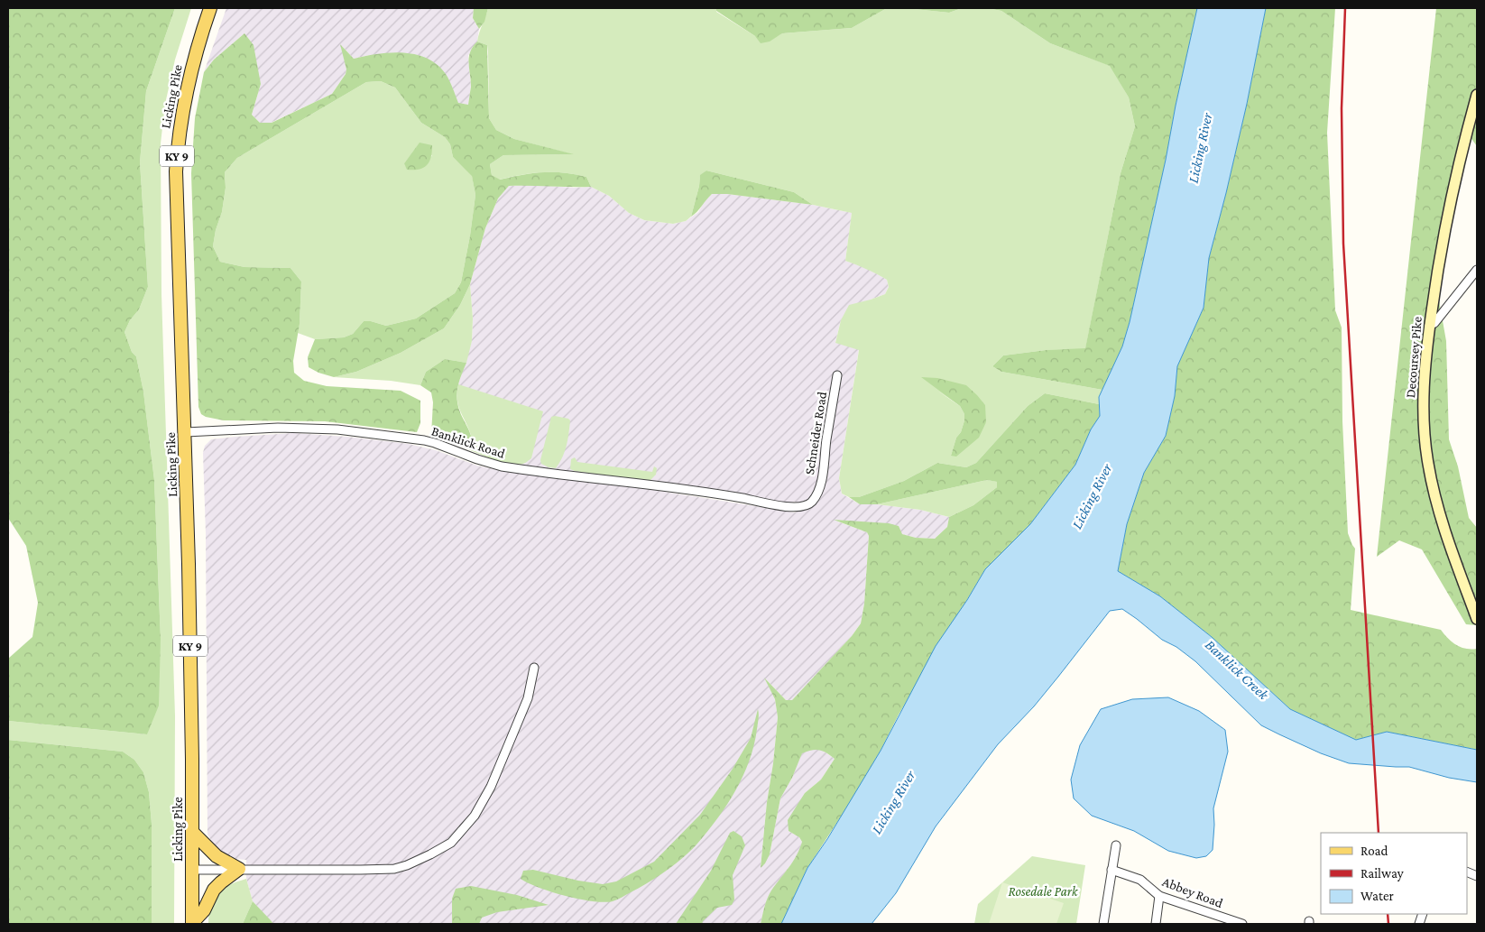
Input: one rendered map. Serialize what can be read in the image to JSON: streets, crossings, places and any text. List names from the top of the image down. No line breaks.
{"streets":{"main road":["Licking Pike","KY 9","Decoursey Pike"],"street":["Schneider Road","Banklick Road","Abbey Road"]},"crossings":[["Licking Pike","Banklick Road"],["Schneider Road","Banklick Road"]],"water":["Licking River","Banklick Creek"],"parks":["Rosedale Park"],"legend":["Road","Railway","Water"]}
